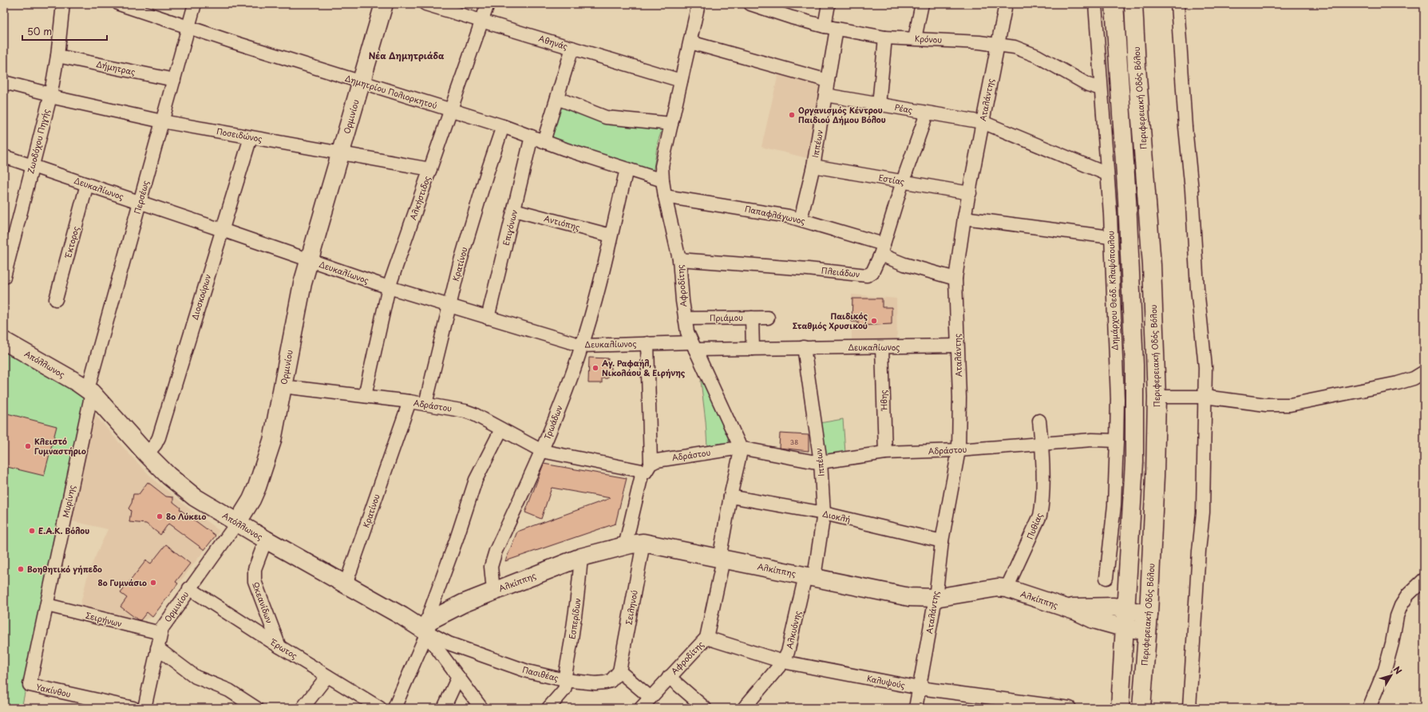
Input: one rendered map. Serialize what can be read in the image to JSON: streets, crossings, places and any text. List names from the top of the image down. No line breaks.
{"streets":{"street":["Κρόνου","Αθηνάς","Δήμητρας","Δημητρίου Πολιορκητού","Περιφερειακή Οδός Βόλου","Αταλάντης","Ρέας","Ορμινίου","Ποσειδώνος","Ζωοδόχου Πηγής","Ιππέων","Εστίας","Δευκαλίωνος","Περσέως","Αλκήστιδος","Παπαφλάγωνος","Αντιόπης","Επιγόνων","Έκτορος","Κρατίνου","Πλειάδων","Αφροδίτης","Δημάρχου Θεόδ. Κλαψόπουλου","Διοσκούρων","Πριάμου","Απόλλωνος","Ήβης","Αδράστου","Τρωάδων","Μυρίνης","Διοκλή","Πυθίας","Αλκίππης","Ωκεανίδων","Σειληνού","Εσπερίδων","Σειρήνων","Αλκυόνης","Έρωτος","Πασιθέας","Καλυψούς","Υακίνθου"]},"crossings":[["Κρόνου","Αταλάντης"],["Κρόνου","Ιππέων"],["Κρόνου","Δημάρχου Θεόδ. Κλαψόπουλου"],["Αθηνάς","Αλκήστιδος"],["Αθηνάς","Αφροδίτης"],["Δήμητρας","Ζωοδόχου Πηγής"],["Δήμητρας","Περσέως"],["Δημητρίου Πολιορκητού","Ορμινίου"],["Δημητρίου Πολιορκητού","Περσέως"],["Δημητρίου Πολιορκητού","Αλκήστιδος"],["Δημητρίου Πολιορκητού","Επιγόνων"],["Δημητρίου Πολιορκητού","Κρατίνου"],["Δημητρίου Πολιορκητού","Αφροδίτης"],["Δημητρίου Πολιορκητού","Τρωάδων"],["Περιφερειακή Οδός Βόλου","Αλκίππης"],["Αταλάντης","Ρέας"],["Αταλάντης","Εστίας"],["Αταλάντης","Δευκαλίωνος"],["Αταλάντης","Παπαφλάγωνος"],["Αταλάντης","Αδράστου"],["Αταλάντης","Διοκλή"],["Αταλάντης","Αλκίππης"],["Αταλάντης","Καλυψούς"],["Ρέας","Ιππέων"],["Ρέας","Πλειάδων"],["Ρέας","Δημάρχου Θεόδ. Κλαψόπουλου"],["Ορμινίου","Ποσειδώνος"],["Ορμινίου","Δευκαλίωνος"],["Ορμινίου","Απόλλωνος"],["Ορμινίου","Αδράστου"],["Ορμινίου","Σειρήνων"],["Ορμινίου","Έρωτος"],["Ποσειδώνος","Ζωοδόχου Πηγής"],["Ποσειδώνος","Περσέως"],["Ποσειδώνος","Αλκήστιδος"],["Ποσειδώνος","Διοσκούρων"],["Ζωοδόχου Πηγής","Δευκαλίωνος"],["Ιππέων","Εστίας"],["Ιππέων","Δευκαλίωνος"],["Ιππέων","Παπαφλάγωνος"],["Ιππέων","Αδράστου"],["Ιππέων","Διοκλή"],["Ιππέων","Αλκίππης"],["Ιππέων","Αλκυόνης"],["Εστίας","Πλειάδων"],["Δευκαλίωνος","Περσέως"],["Δευκαλίωνος","Αλκήστιδος"],["Δευκαλίωνος","Επιγόνων"],["Δευκαλίωνος","Έκτορος"],["Δευκαλίωνος","Κρατίνου"],["Δευκαλίωνος","Αφροδίτης"],["Δευκαλίωνος","Διοσκούρων"],["Δευκαλίωνος","Ήβης"],["Δευκαλίωνος","Τρωάδων"],["Περσέως","Απόλλωνος"],["Περσέως","Μυρίνης"],["Αλκήστιδος","Αδράστου"],["Παπαφλάγωνος","Πλειάδων"],["Παπαφλάγωνος","Αφροδίτης"],["Αντιόπης","Επιγόνων"],["Αντιόπης","Τρωάδων"],["Κρατίνου","Απόλλωνος"],["Κρατίνου","Αδράστου"],["Πλειάδων","Αφροδίτης"],["Αφροδίτης","Πριάμου"],["Αφροδίτης","Αδράστου"],["Αφροδίτης","Διοκλή"],["Αφροδίτης","Αλκίππης"],["Αφροδίτης","Καλυψούς"],["Δημάρχου Θεόδ. Κλαψόπουλου","Αδράστου"],["Διοσκούρων","Απόλλωνος"],["Απόλλωνος","Μυρίνης"],["Απόλλωνος","Ωκεανίδων"],["Απόλλωνος","Πασιθέας"],["Ήβης","Αδράστου"],["Αδράστου","Τρωάδων"],["Αδράστου","Πυθίας"],["Τρωάδων","Αλκίππης"],["Μυρίνης","Σειρήνων"],["Μυρίνης","Υακίνθου"],["Πυθίας","Αλκίππης"],["Αλκίππης","Σειληνού"],["Αλκίππης","Εσπερίδων"],["Αλκίππης","Αλκυόνης"],["Ωκεανίδων","Έρωτος"],["Σειληνού","Πασιθέας"],["Εσπερίδων","Πασιθέας"],["Αλκυόνης","Καλυψούς"]],"districts":["Νέα Δημητριάδα"],"places":["Οργανισμός Κέντρου Παιδιού Δήμου Βόλου","Παιδικός Σταθμός Χρυσικού","Αγ. Ραφαήλ, Νικολάου & Ειρήνης","Κλειστό Γυμναστήριο","8ο Λύκειο","Ε.Α.Κ. Βόλου","Βοηθητικό γήπεδο","8ο Γυμνάσιο"],"house_numbers":["38"],"scale_bar":"50 m","north":"top right"}
